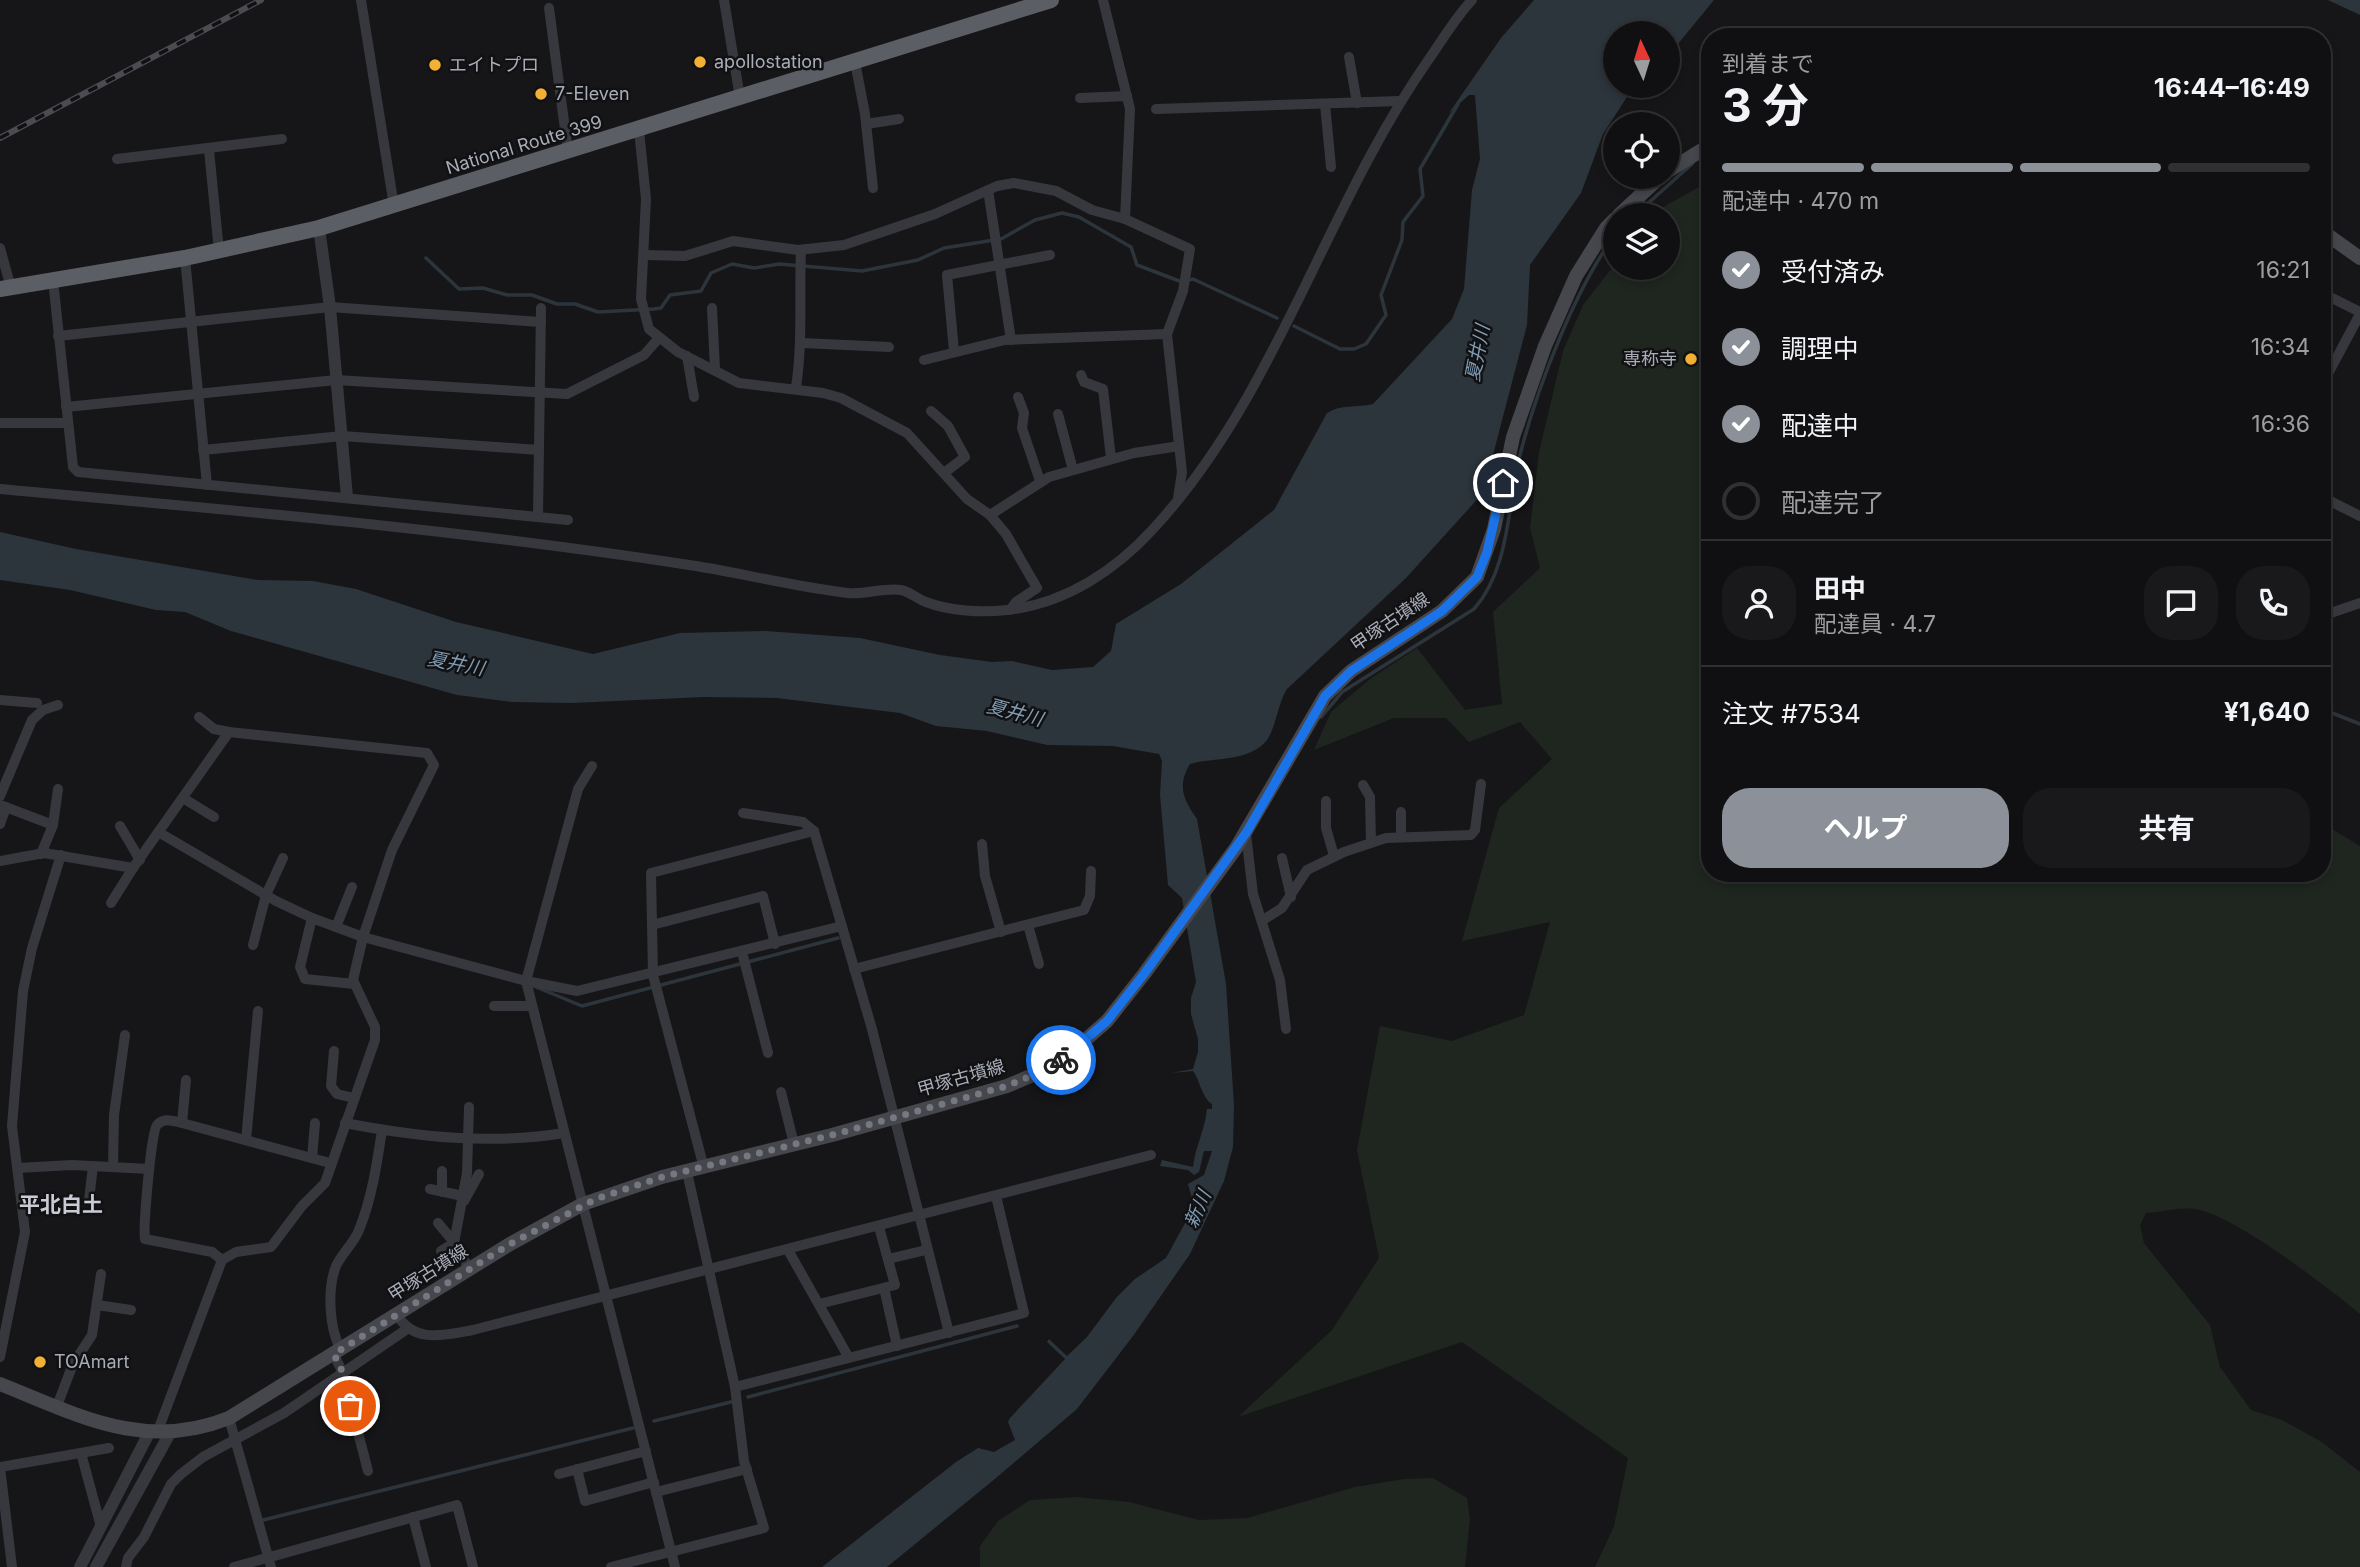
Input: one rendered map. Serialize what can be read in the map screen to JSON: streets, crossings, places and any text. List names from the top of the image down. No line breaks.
{"streets":{"highway":["National Route 399"],"main road":["甲塚古墳線"]},"districts":["平北白土"],"water":["夏井川","新川"],"places":["apollostation","エイトプロ","7-Eleven","専称寺","TOAmart"],"north":"top","page":{"heading":["3 分","到着まで","16:44–16:49"],"panel":["田中","配達員 · 4.7","注文 #7534","¥1,640"],"bar":"配達中 · 470 m","list":[["受付済み","16:21"],["調理中","16:34"],["配達中","16:36"],"配達完了"],"buttons":["ヘルプ","共有"]}}
